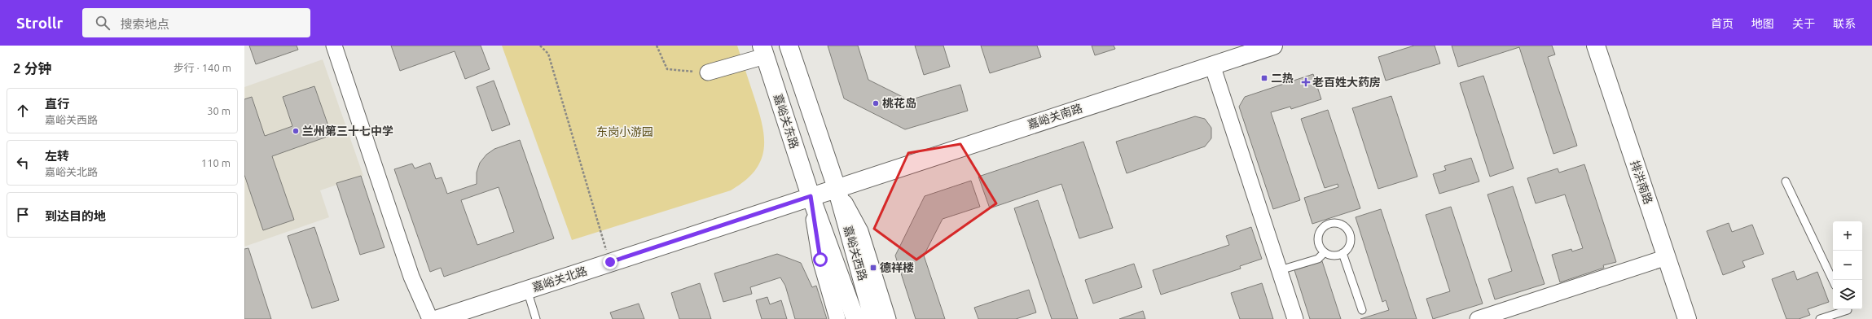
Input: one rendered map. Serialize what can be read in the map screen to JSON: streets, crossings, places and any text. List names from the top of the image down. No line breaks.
{"streets":{"main road":["嘉峪关南路","嘉峪关东路","排洪南路","嘉峪关西路","嘉峪关北路"]},"crossings":[["嘉峪关南路","嘉峪关东路"],["嘉峪关南路","嘉峪关西路"],["嘉峪关南路","嘉峪关北路"],["嘉峪关东路","嘉峪关西路"],["嘉峪关东路","嘉峪关北路"],["嘉峪关西路","嘉峪关北路"]],"parks":["东岗小游园"],"places":{"transit":["二热","德祥楼"],"health":["老百姓大药房"],"other":["桃花岛","兰州第三十七中学"]},"page":{"header":"Strollr","search":"搜索地点","nav":["首页","地图","关于","联系"],"heading":["2 分钟","步行 · 140 m"],"list":[["直行","嘉峪关西路","30 m"],["左转","嘉峪关北路","110 m"],"到达目的地"],"map_buttons":["+","−"]}}
